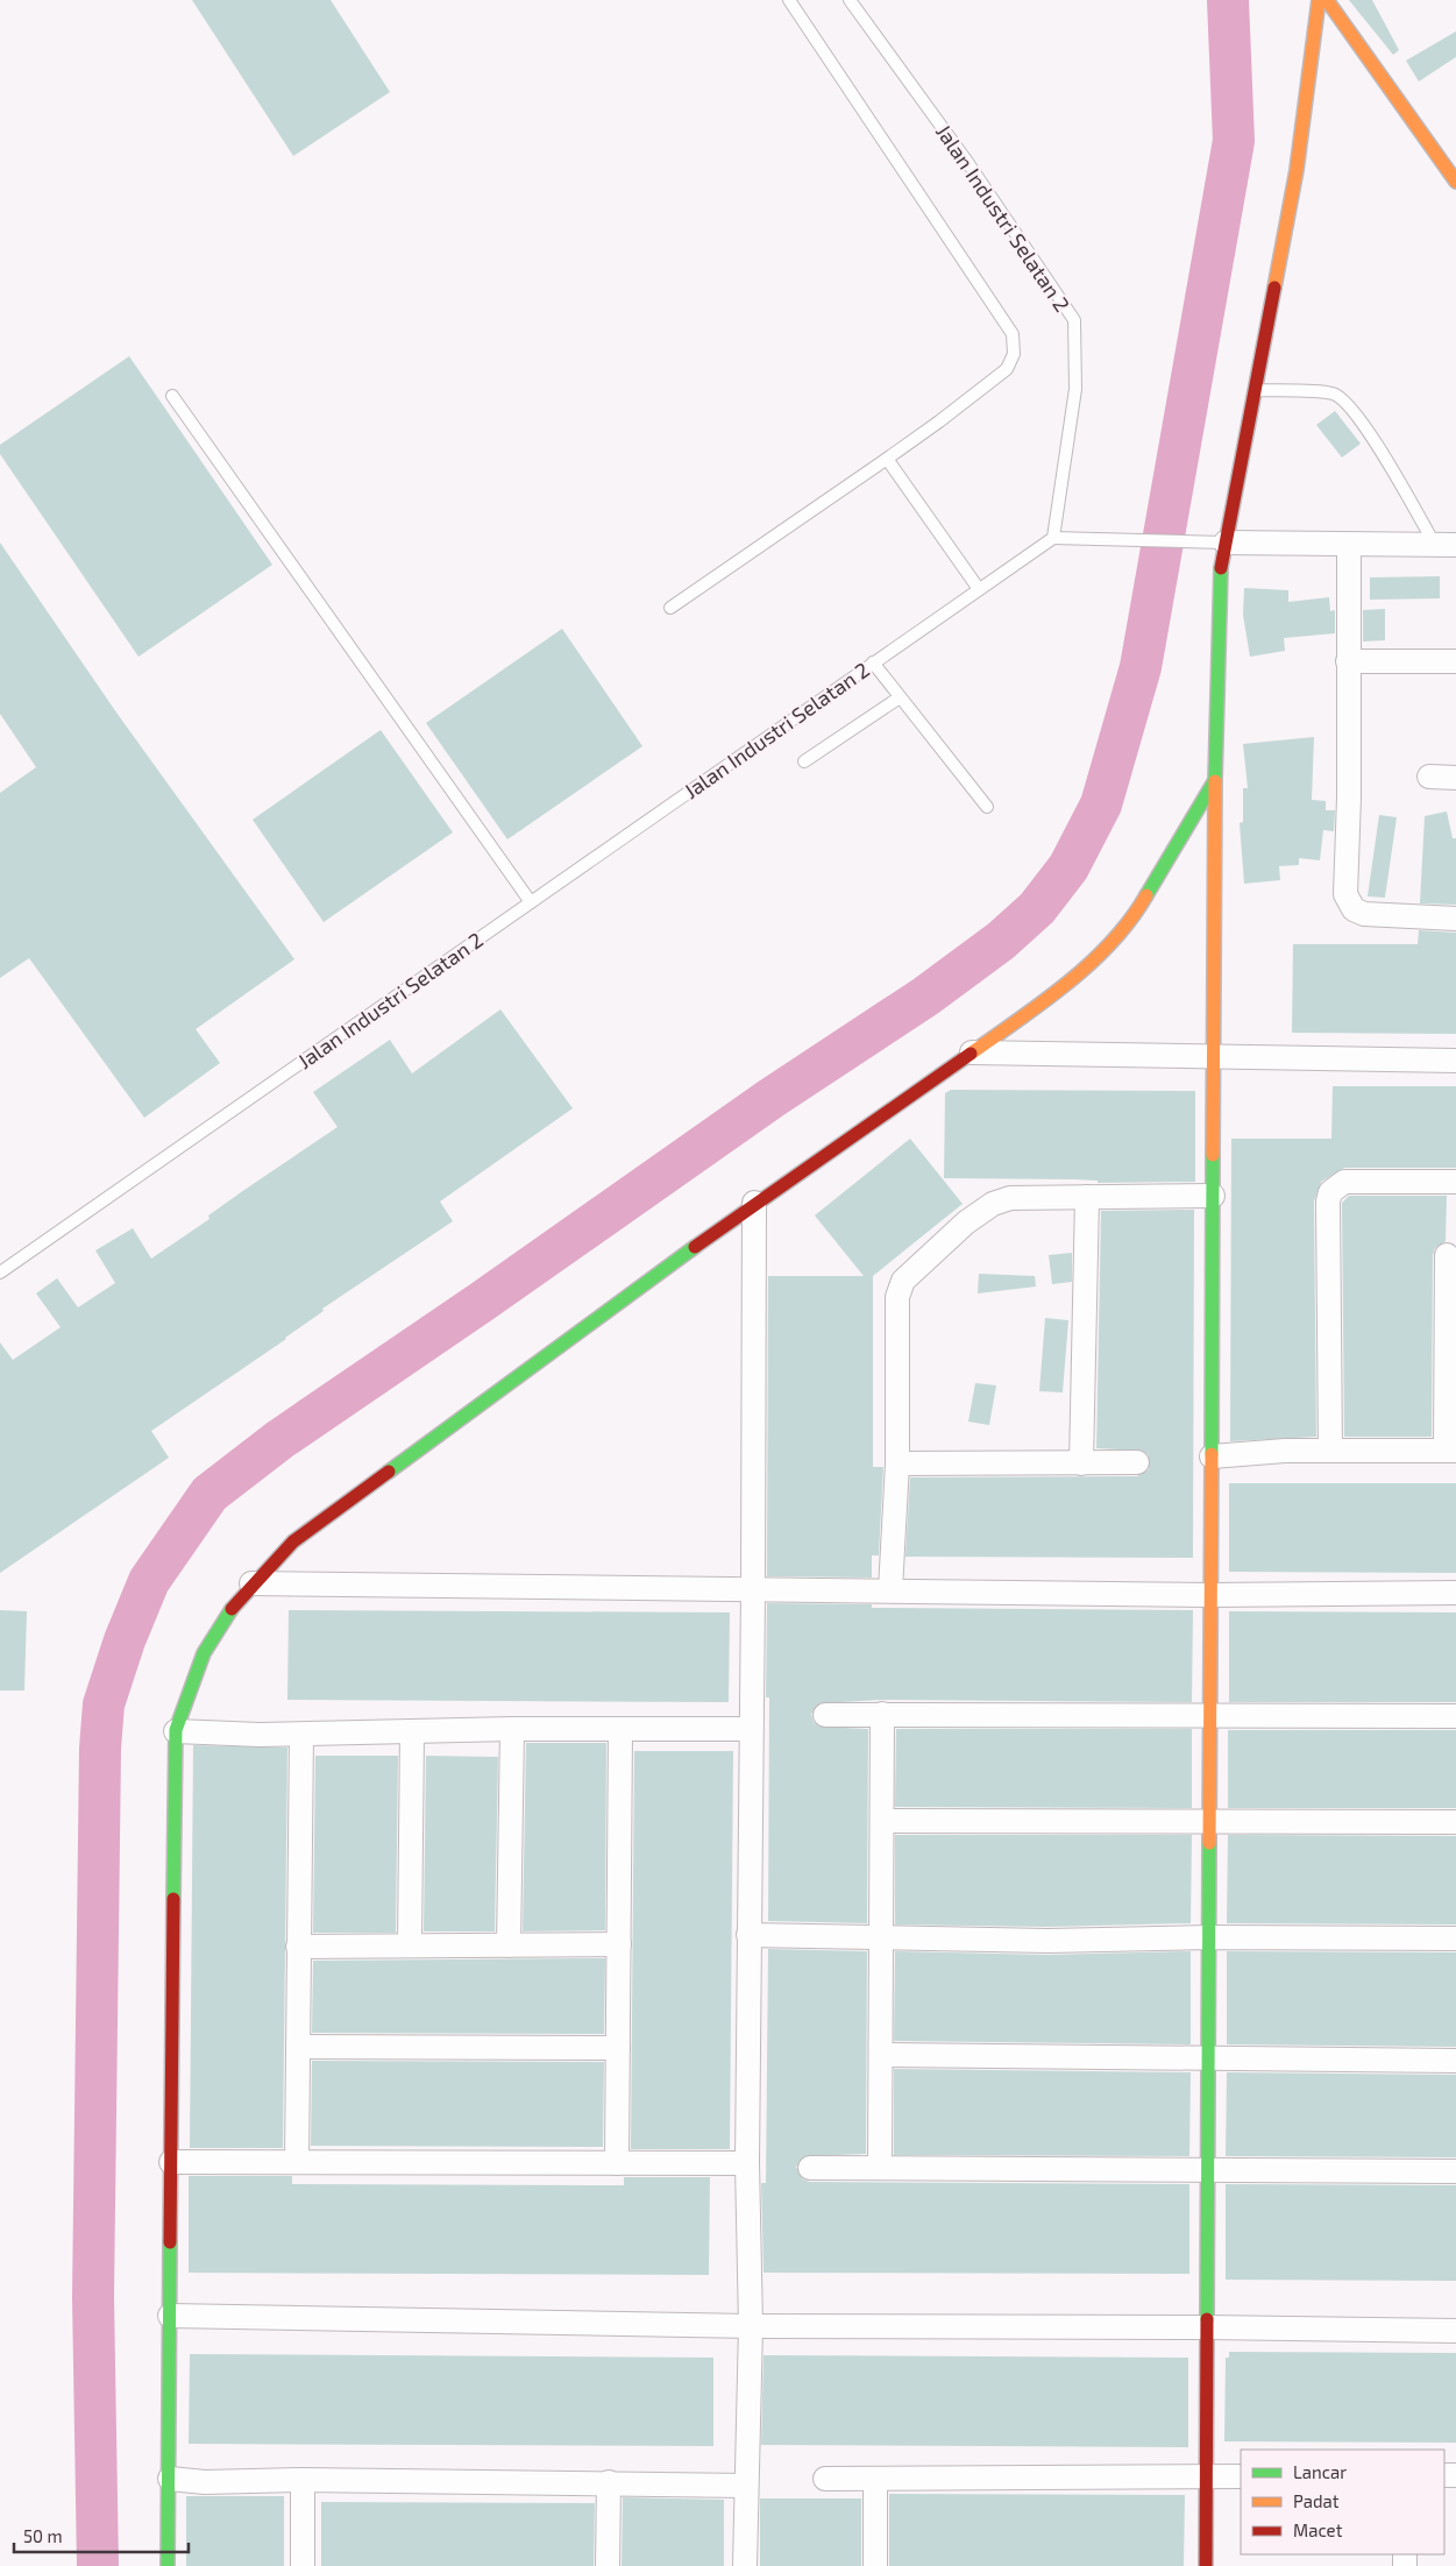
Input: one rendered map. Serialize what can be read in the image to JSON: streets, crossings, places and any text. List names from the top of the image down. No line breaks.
{"streets":{"lane":["Jalan Industri Selatan 2"]},"legend":["Lancar","Padat","Macet"],"scale_bar":"50 m"}
